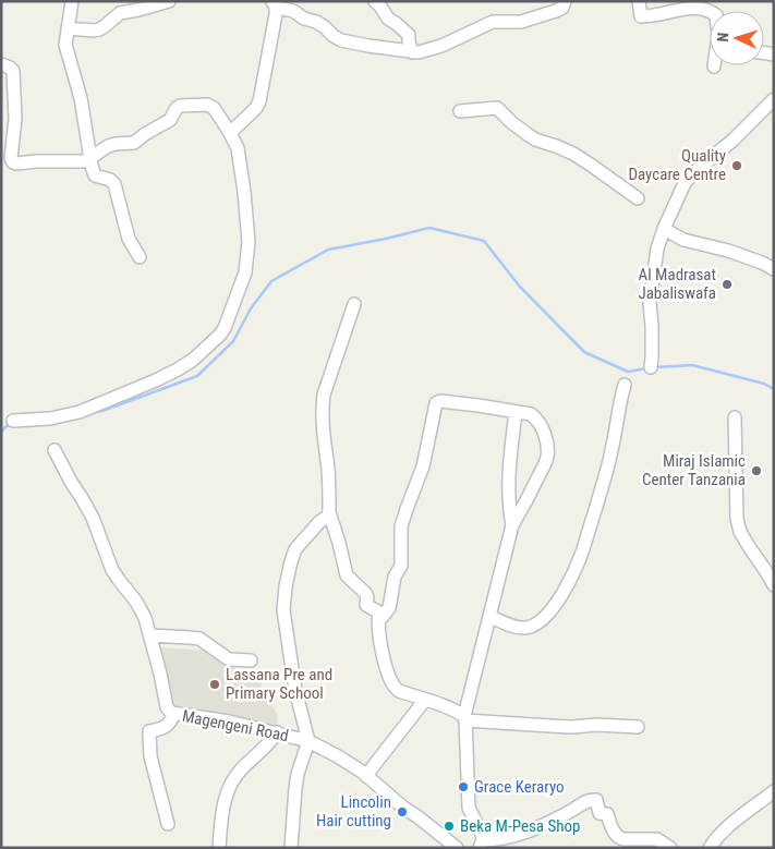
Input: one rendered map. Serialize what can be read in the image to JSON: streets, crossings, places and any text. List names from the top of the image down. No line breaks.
{"streets":{"street":["Magengeni Road"]},"places":["Quality Daycare Centre","Al Madrasat Jabaliswafa","Miraj Islamic Center Tanzania","Lassana Pre and Primary School","Grace Keraryo","Lincolin Hair cutting","Beka M-Pesa Shop"],"north":"left"}
